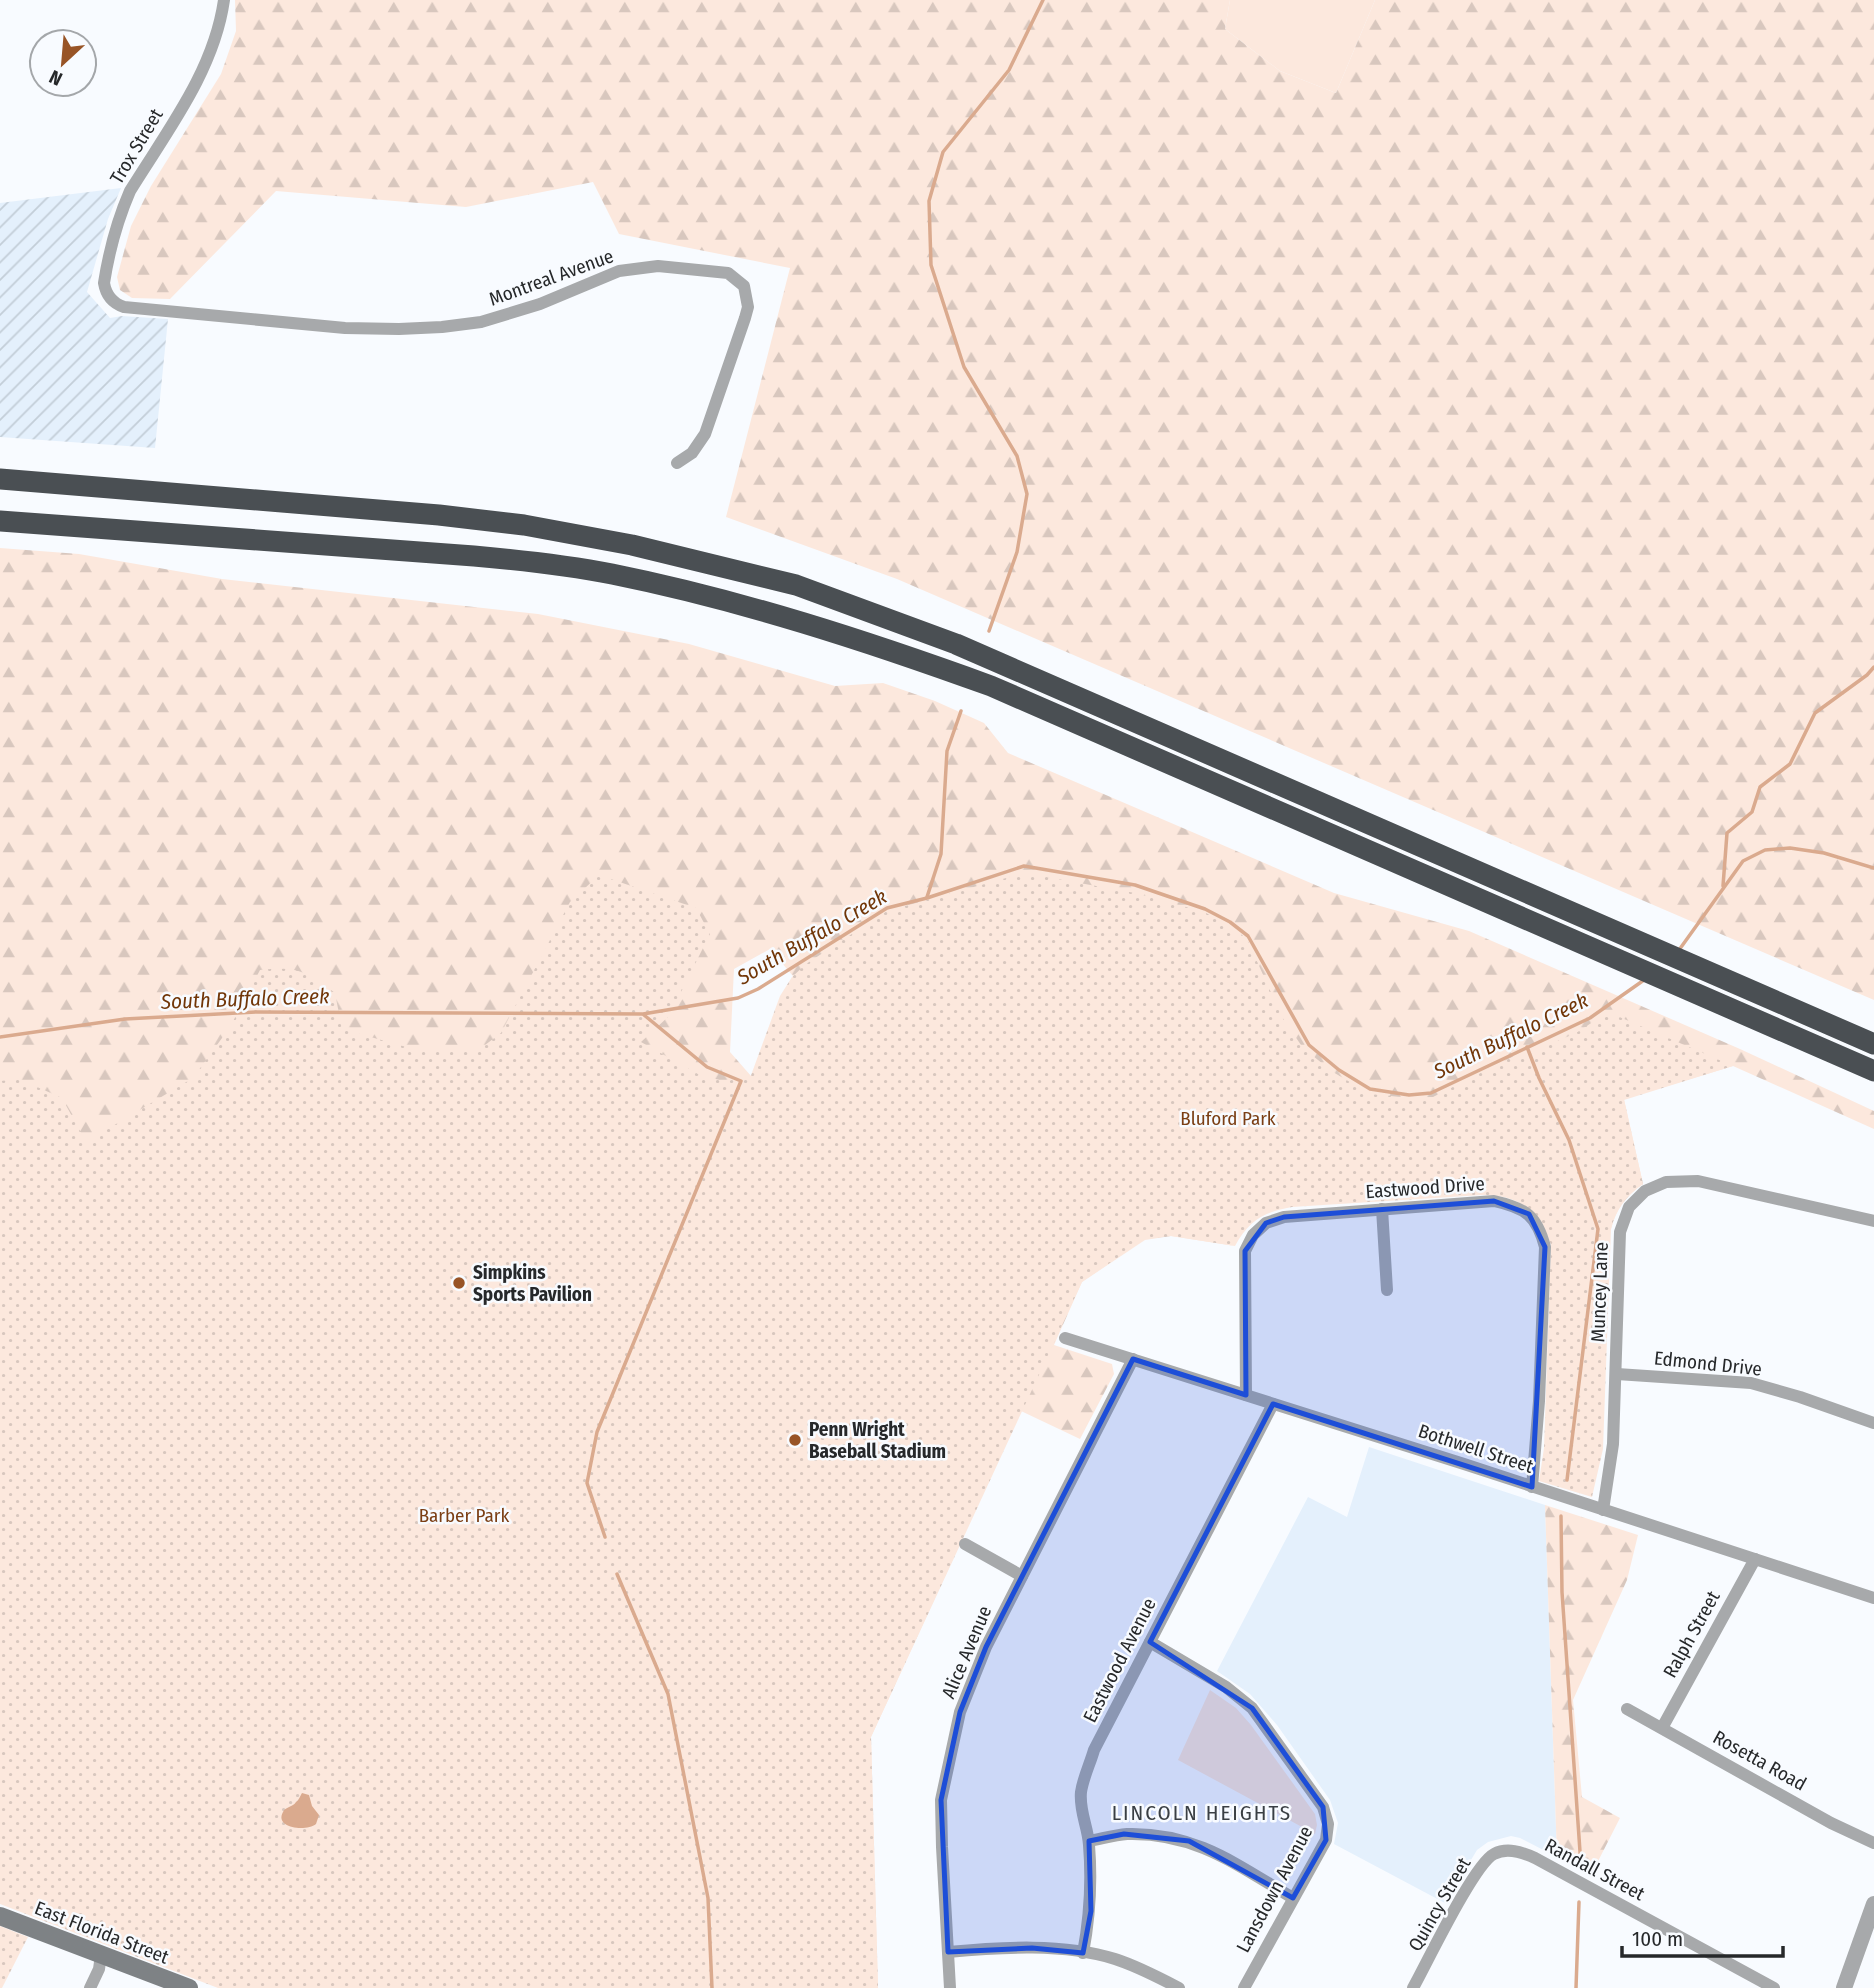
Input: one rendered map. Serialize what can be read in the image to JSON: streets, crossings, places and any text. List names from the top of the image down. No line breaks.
{"streets":{"main road":["East Florida Street"],"street":["Trox Street","Montreal Avenue","Eastwood Drive","Muncey Lane","Edmond Drive","Bothwell Street","Ralph Street","Alice Avenue","Eastwood Avenue","Rosetta Road","Randall Street","Lansdown Avenue","Quincy Street"]},"crossings":[["Trox Street","Montreal Avenue"],["Eastwood Drive","Bothwell Street"],["Muncey Lane","Edmond Drive"],["Muncey Lane","Bothwell Street"],["Bothwell Street","Ralph Street"],["Bothwell Street","Alice Avenue"],["Bothwell Street","Eastwood Avenue"],["Ralph Street","Rosetta Road"],["Eastwood Avenue","Lansdown Avenue"],["Randall Street","Quincy Street"]],"districts":["LINCOLN HEIGHTS"],"water":["South Buffalo Creek"],"parks":["Bluford Park","Barber Park"],"places":["Simpkins Sports Pavilion","Penn Wright Baseball Stadium"],"scale_bar":"100 m","north":"bottom left"}
